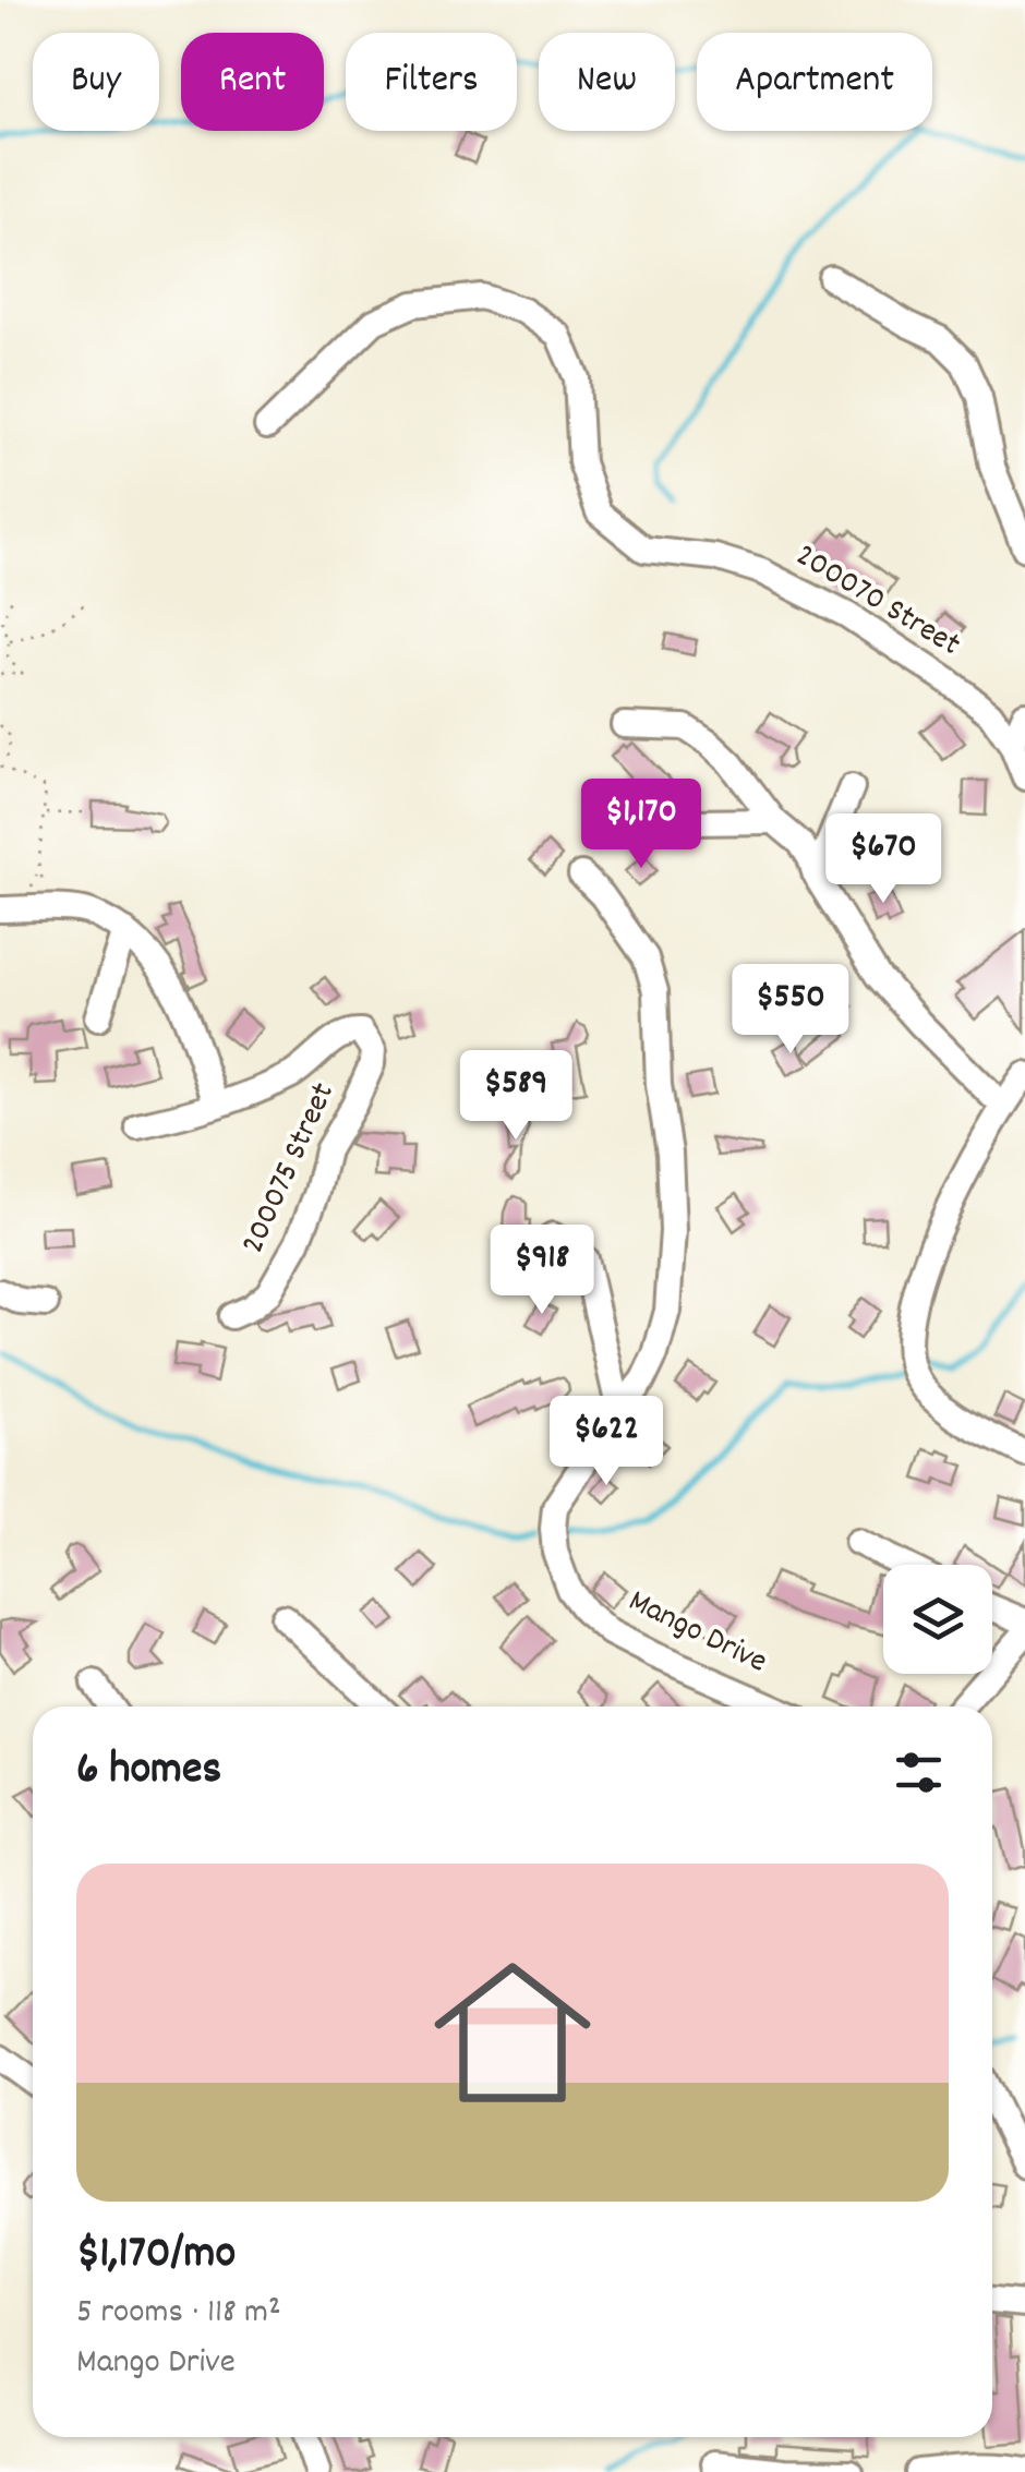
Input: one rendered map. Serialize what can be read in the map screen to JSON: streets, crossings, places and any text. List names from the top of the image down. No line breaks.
{"streets":{"street":["200070 Street","200075 Street","Mango Drive"]},"page":{"chip":["Buy","Rent","Filters","New","Apartment"],"price":["$1,170","$670","$550","$589","$918","$622"],"heading":"6 homes","list":[{"name":"$1,170/mo","note":"5 rooms · 118 m² · Mango Drive"}]}}
